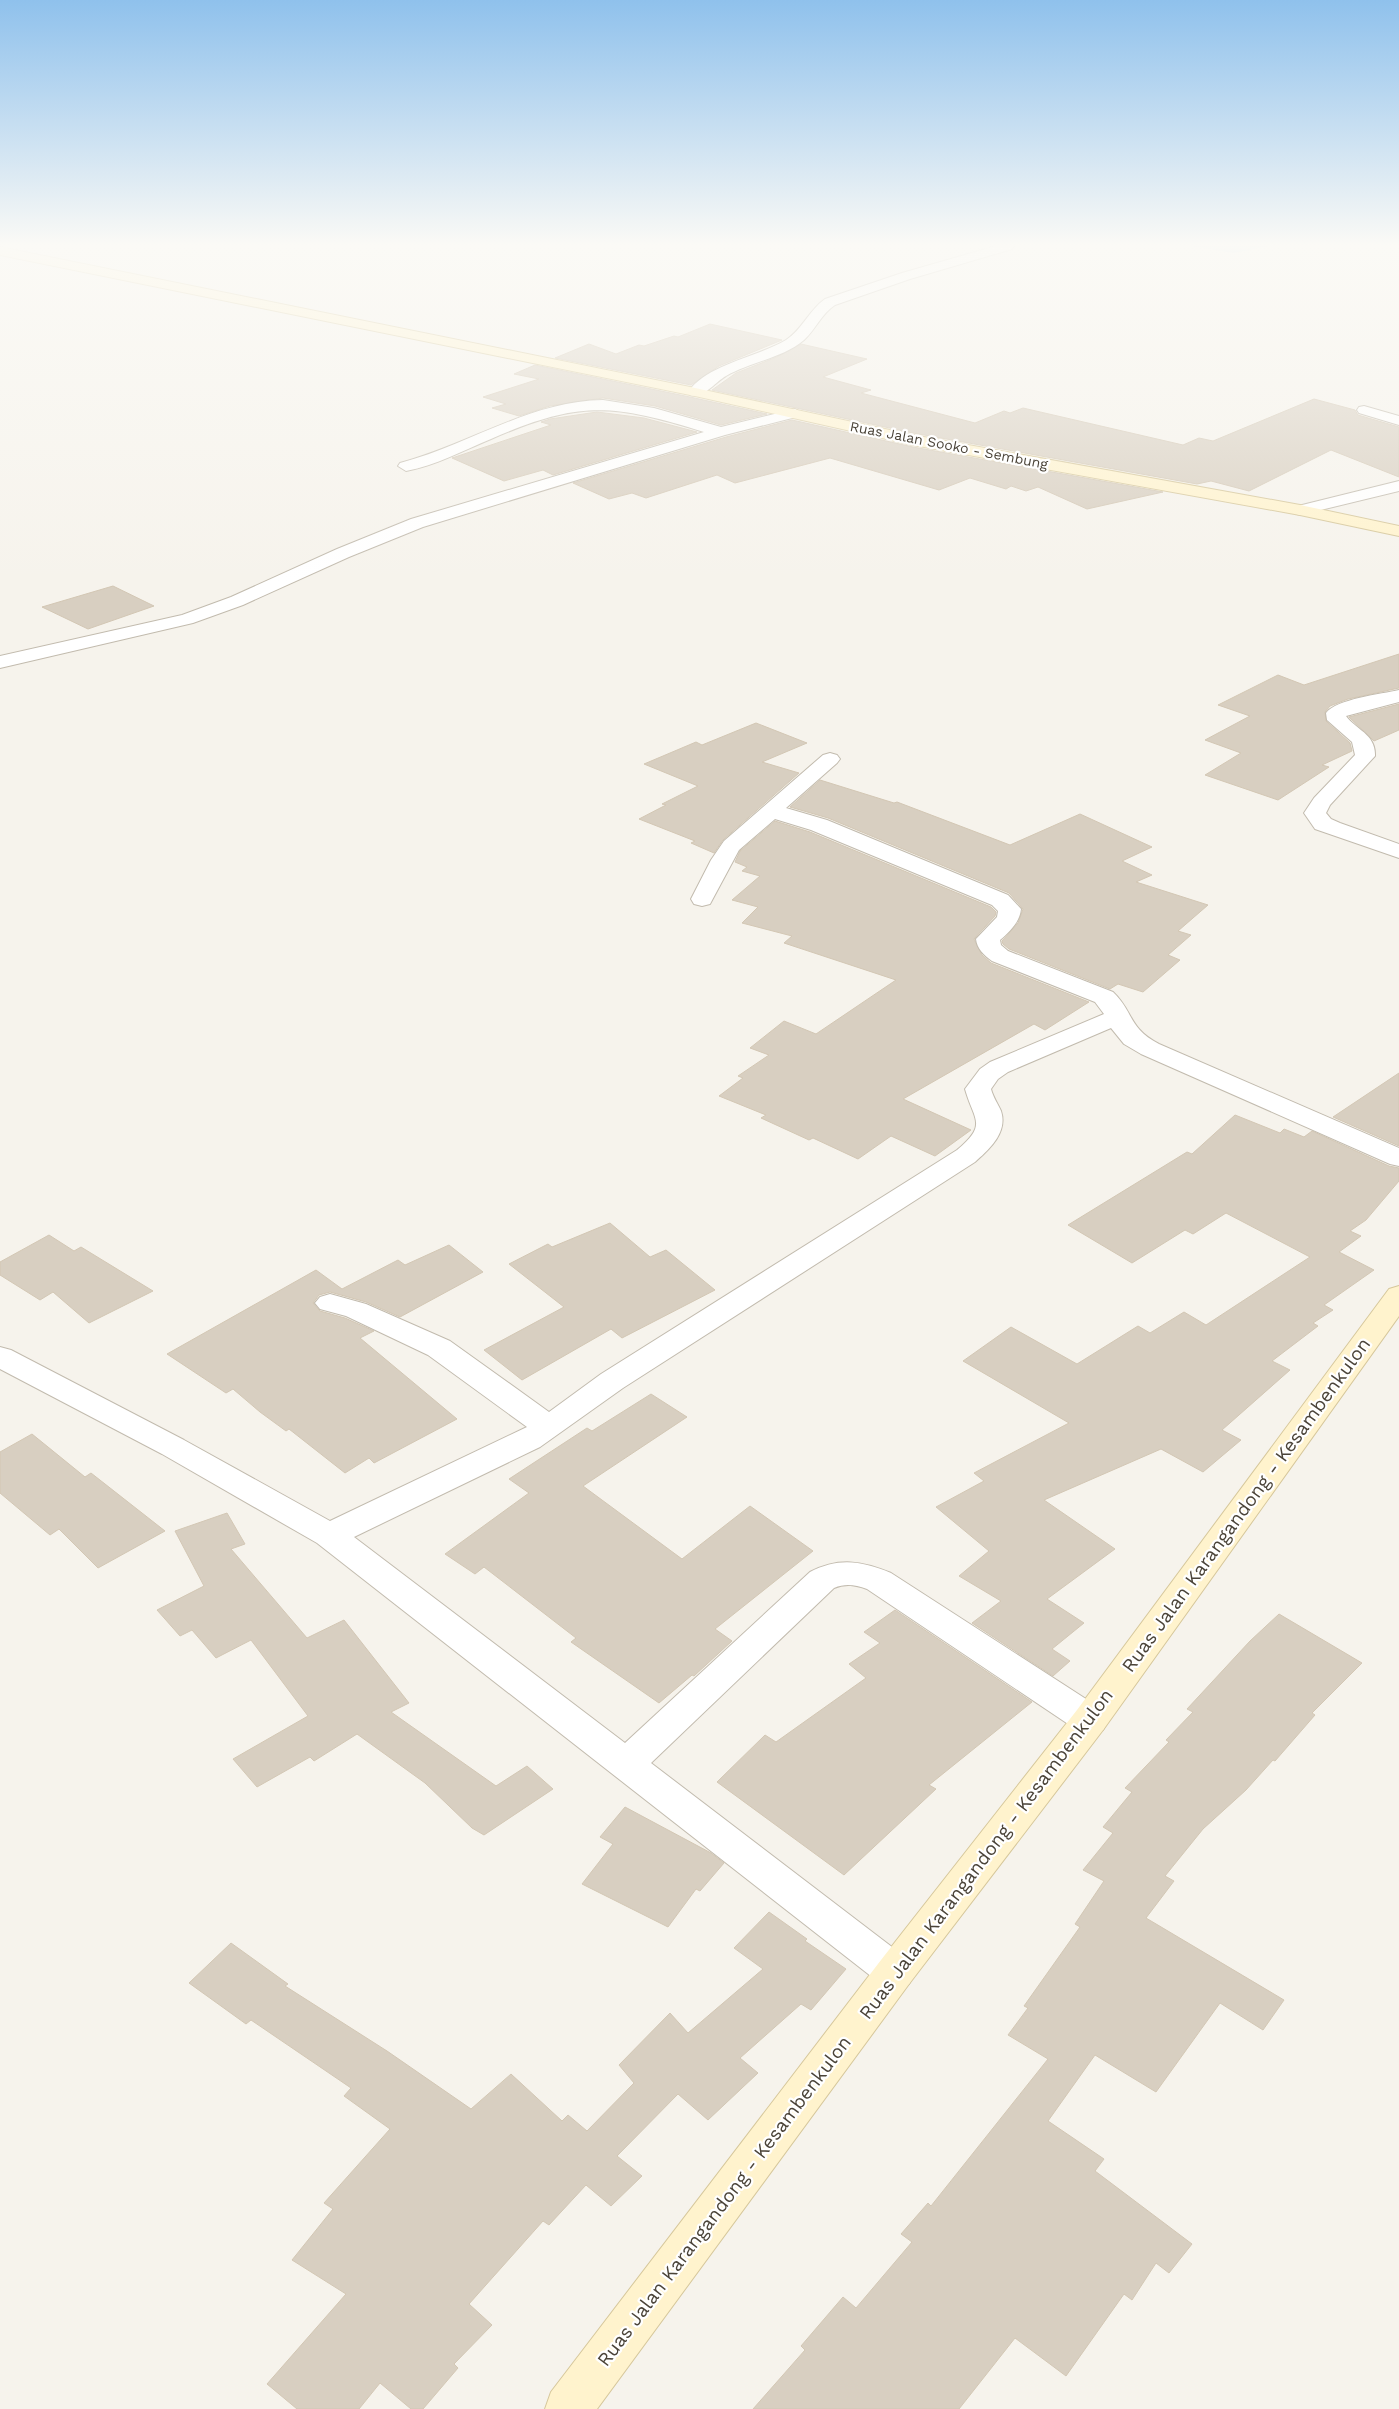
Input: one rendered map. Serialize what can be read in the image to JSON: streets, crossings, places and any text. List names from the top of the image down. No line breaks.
{"streets":{"main road":["Ruas Jalan Sooko - Sembung","Ruas Jalan Karangandong - Kesambenkulon"]}}
